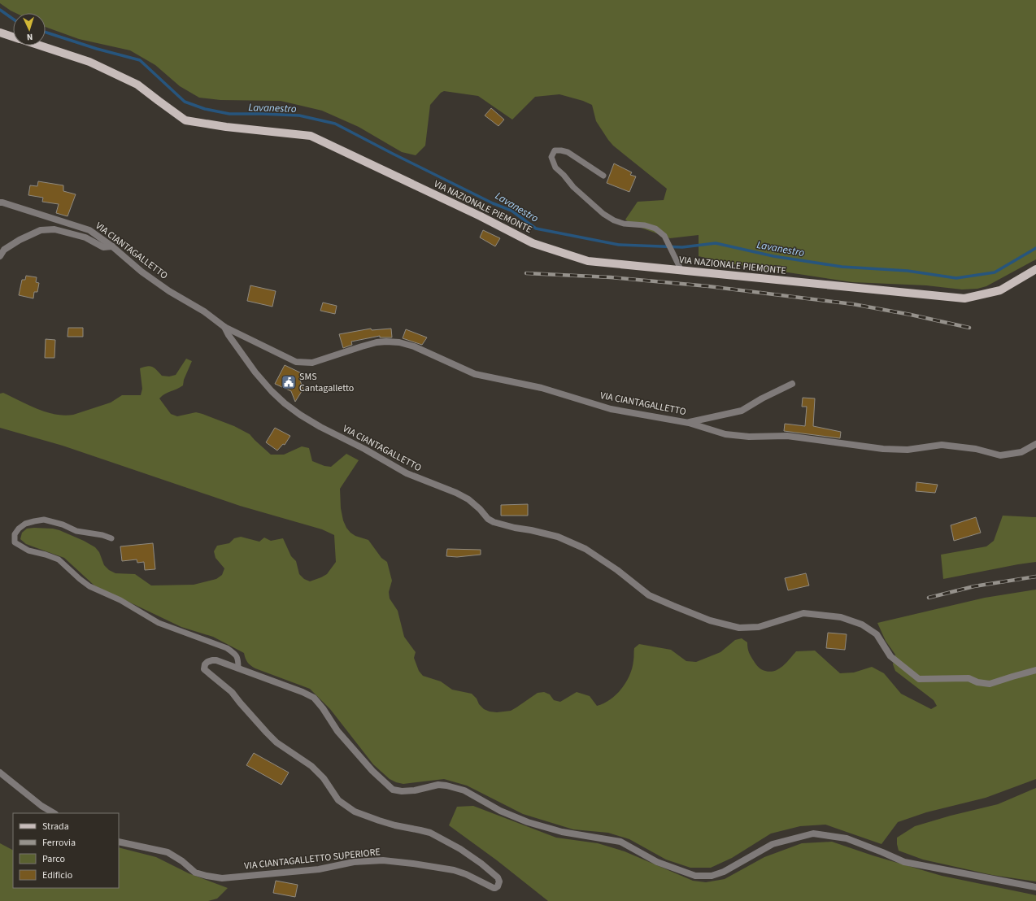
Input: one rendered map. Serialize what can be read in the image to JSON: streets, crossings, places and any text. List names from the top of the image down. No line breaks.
{"streets":{"main road":["VIA NAZIONALE PIEMONTE"],"street":["VIA CIANTAGALLETTO","VIA CIANTAGALLETTO SUPERIORE"]},"water":["Lavanestro"],"places":{"public building":["SMS Cantagalletto"]},"legend":["Strada","Ferrovia","Parco","Edificio"],"north":"bottom"}
